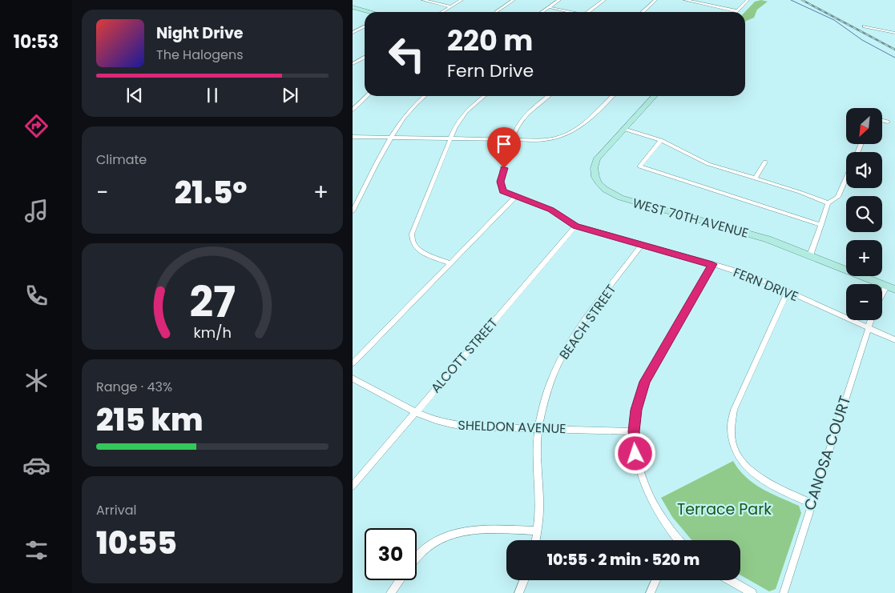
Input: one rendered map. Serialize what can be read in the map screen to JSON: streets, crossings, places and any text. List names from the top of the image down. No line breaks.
{"streets":{"street":["WEST 70TH AVENUE","FERN DRIVE","BEACH STREET","ALCOTT STREET","SHELDON AVENUE","CANOSA COURT"]},"crossings":[["FERN DRIVE","BEACH STREET"],["FERN DRIVE","ALCOTT STREET"],["FERN DRIVE","CANOSA COURT"],["BEACH STREET","SHELDON AVENUE"],["ALCOTT STREET","SHELDON AVENUE"]],"parks":["Terrace Park"],"north":"bottom left","page":{"tabs":"10:53","turn":["220 m","Fern Drive"],"song":["Night Drive","The Halogens"],"map_buttons":["+","−"],"tile":["Climate",["Range · 43%","215 km"],["Arrival","10:55"]],"heat":["−","21.5°","+"],"limit":"30","trip":"10:55 · 2 min · 520 m","gauge":["27","km/h"]}}
